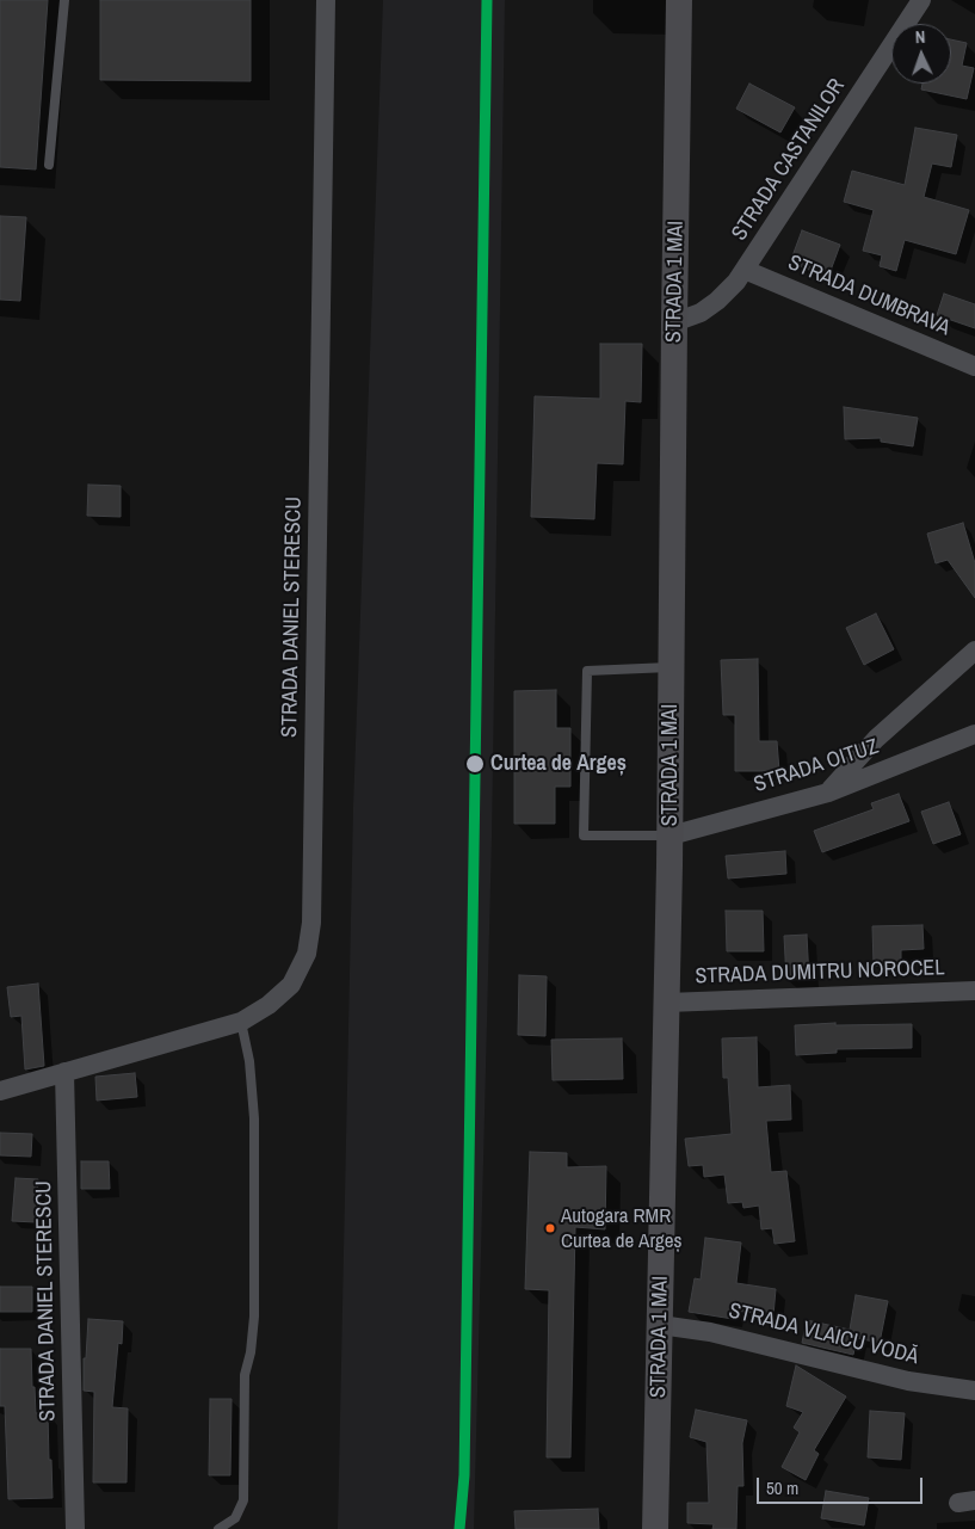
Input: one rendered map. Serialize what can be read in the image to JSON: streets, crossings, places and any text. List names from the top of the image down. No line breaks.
{"streets":{"main road":["STRADA 1 MAI"],"street":["STRADA CASTANILOR","STRADA DUMBRAVA","STRADA DANIEL STERESCU","STRADA OITUZ","STRADA DUMITRU NOROCEL","STRADA VLAICU VODĂ"]},"crossings":[["STRADA CASTANILOR","STRADA 1 MAI"],["STRADA CASTANILOR","STRADA DUMBRAVA"],["STRADA 1 MAI","STRADA OITUZ"],["STRADA 1 MAI","STRADA DUMITRU NOROCEL"],["STRADA 1 MAI","STRADA VLAICU VODĂ"]],"places":["Curtea de Argeș","Autogara RMR Curtea de Argeș"],"scale_bar":"50 m","north":"top"}
